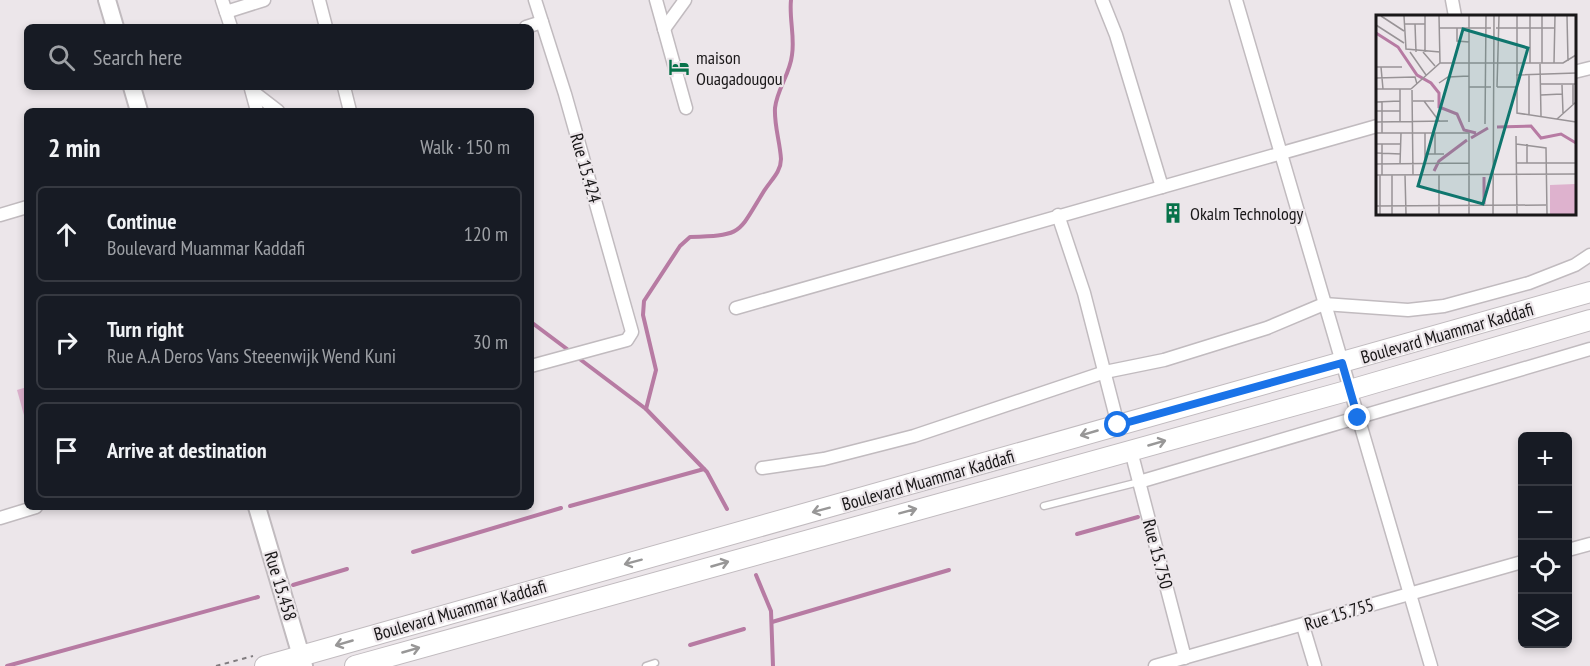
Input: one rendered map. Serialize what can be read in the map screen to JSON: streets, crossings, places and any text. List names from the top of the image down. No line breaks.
{"streets":{"main road":["Boulevard Muammar Kaddafi","Rue 15.458"],"street":["Rue 15.424","Rue 15.750","Rue 15.755"]},"crossings":[["Boulevard Muammar Kaddafi","Rue 15.750"],["Boulevard Muammar Kaddafi","Rue 15.458"],["Rue 15.750","Rue 15.755"]],"places":{"hotel":["maison Ouagadougou"],"building":["Okalm Technology"]},"page":{"search":"Search here","heading":["2 min","Walk · 150 m"],"list":[["Continue","Boulevard Muammar Kaddafi","120 m"],["Turn right","Rue A.A Deros Vans Steeenwijk Wend Kuni","30 m"],"Arrive at destination"],"map_buttons":["+","−"]}}
